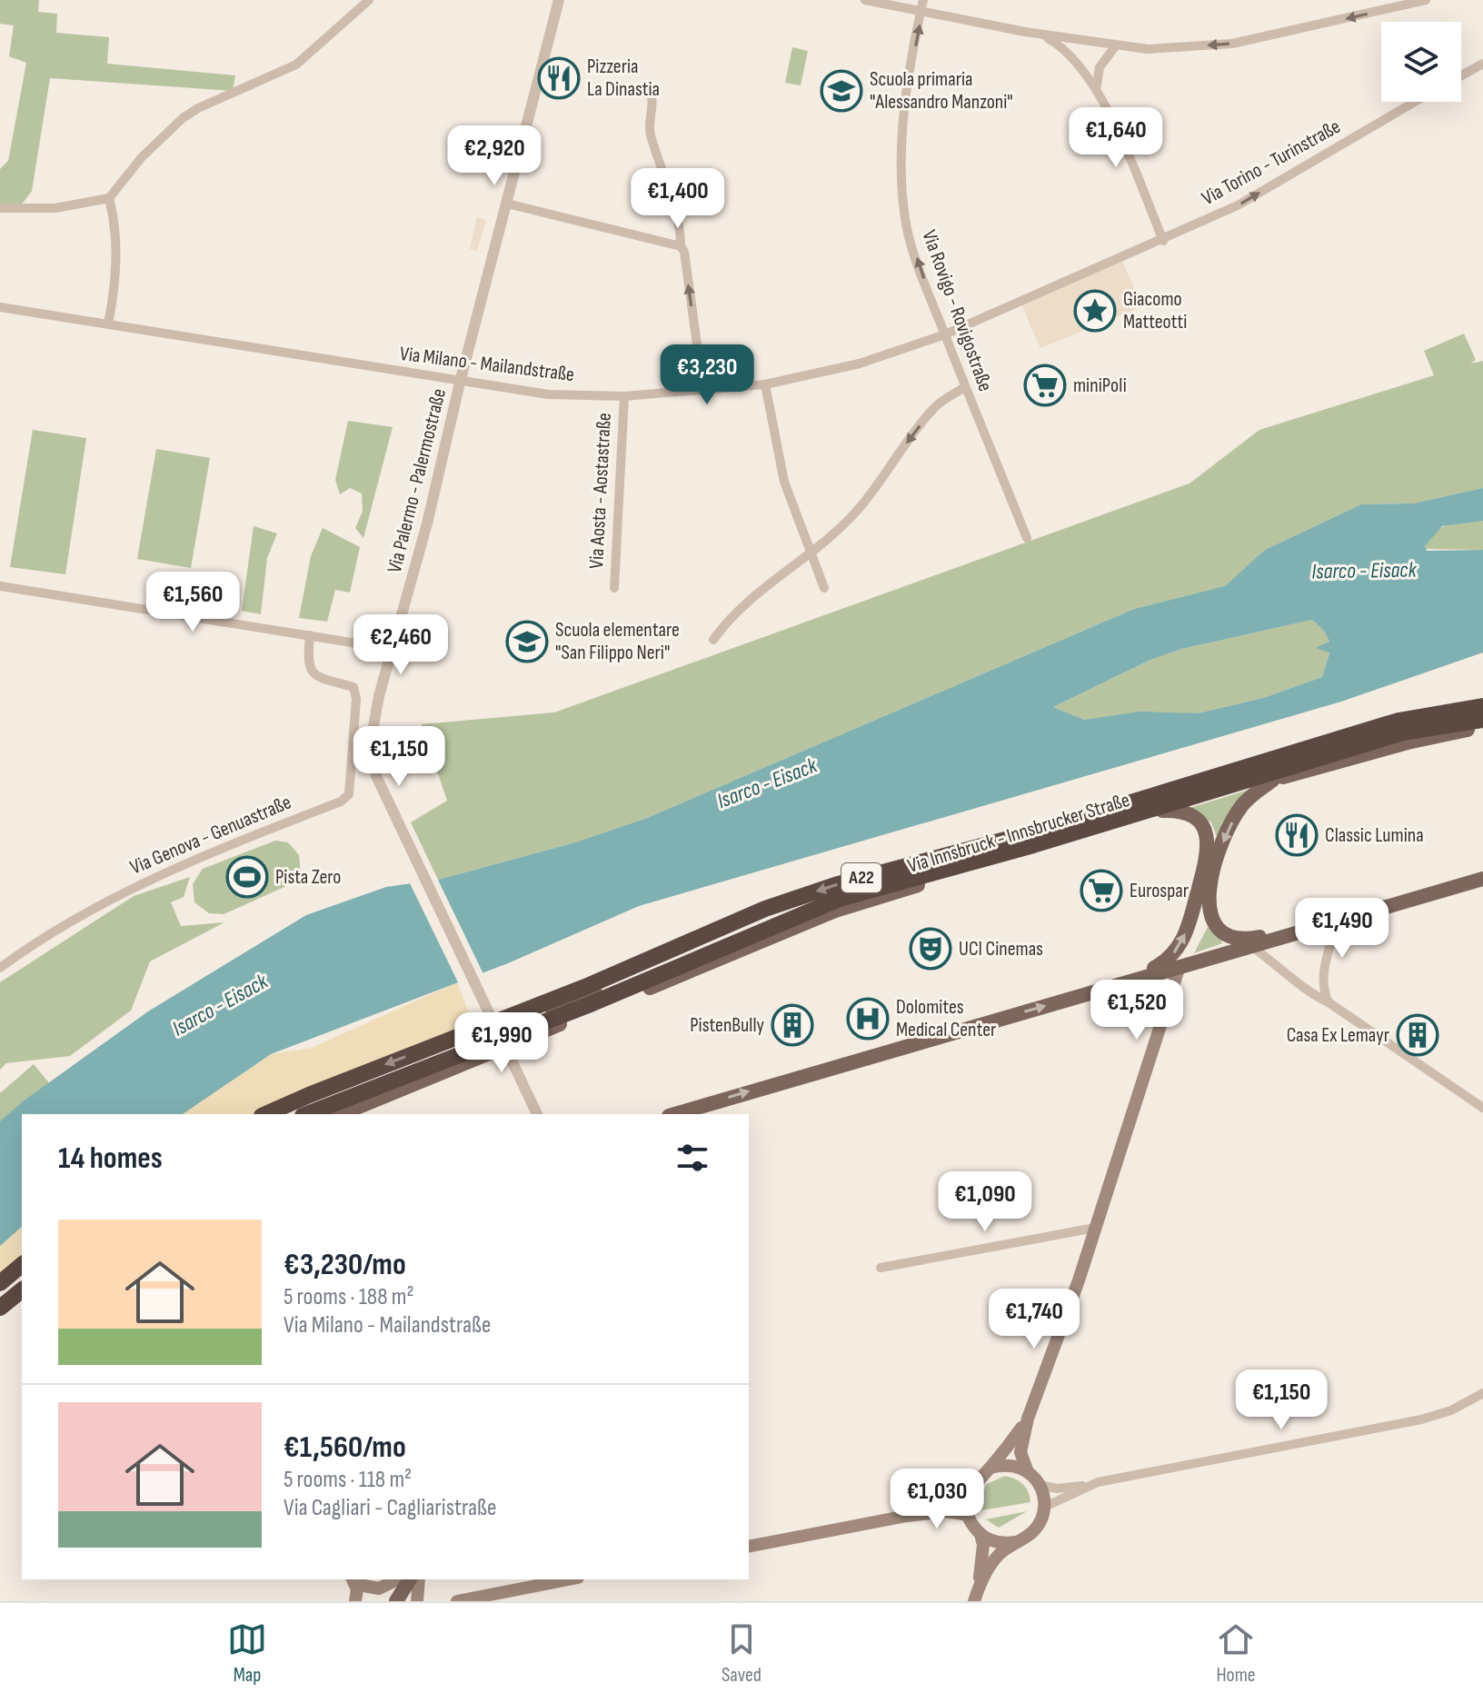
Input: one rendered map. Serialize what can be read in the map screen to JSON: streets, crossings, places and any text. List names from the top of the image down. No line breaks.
{"streets":{"highway":["A22"],"main road":["Via Innsbruck - Innsbrucker Straße"],"street":["Via Torino - Turinstraße","Via Rovigo - Rovigostraße","Via Milano - Mailandstraße","Via Palermo - Palermostraße","Via Aosta - Aostastraße","Via Genova - Genuastraße"]},"crossings":[["Via Torino - Turinstraße","Via Rovigo - Rovigostraße"],["Via Torino - Turinstraße","Via Milano - Mailandstraße"],["Via Rovigo - Rovigostraße","Via Milano - Mailandstraße"],["Via Milano - Mailandstraße","Via Palermo - Palermostraße"],["Via Milano - Mailandstraße","Via Aosta - Aostastraße"]],"one_way":["Via Torino - Turinstraße","Via Rovigo - Rovigostraße"],"water":["Isarco - Eisack"],"places":{"restaurant":["Pizzeria La Dinastia","Classic Lumina"],"school or university":["Scuola primaria \"Alessandro Manzoni\"","Scuola elementare \"San Filippo Neri\""],"place":["Giacomo Matteotti"],"supermarket":["miniPoli","Eurospar"],"sports":["Pista Zero"],"theatre":["UCI Cinemas"],"hospital":["Dolomites Medical Center"],"building":["PistenBully","Casa Ex Lemayr"]},"page":{"price":["€1,640","€2,920","€1,400","€3,230","€1,560","€2,460","€1,150","€1,490","€1,520","€1,990","€1,090","€1,740","€1,150","€1,030"],"heading":"14 homes","list":[{"name":"€3,230/mo","note":"5 rooms · 188 m² · Via Milano - Mailandstraße"},{"name":"€1,560/mo","note":"5 rooms · 118 m² · Via Cagliari - Cagliaristraße"}],"tabs":["Map","Saved","Home"]}}
